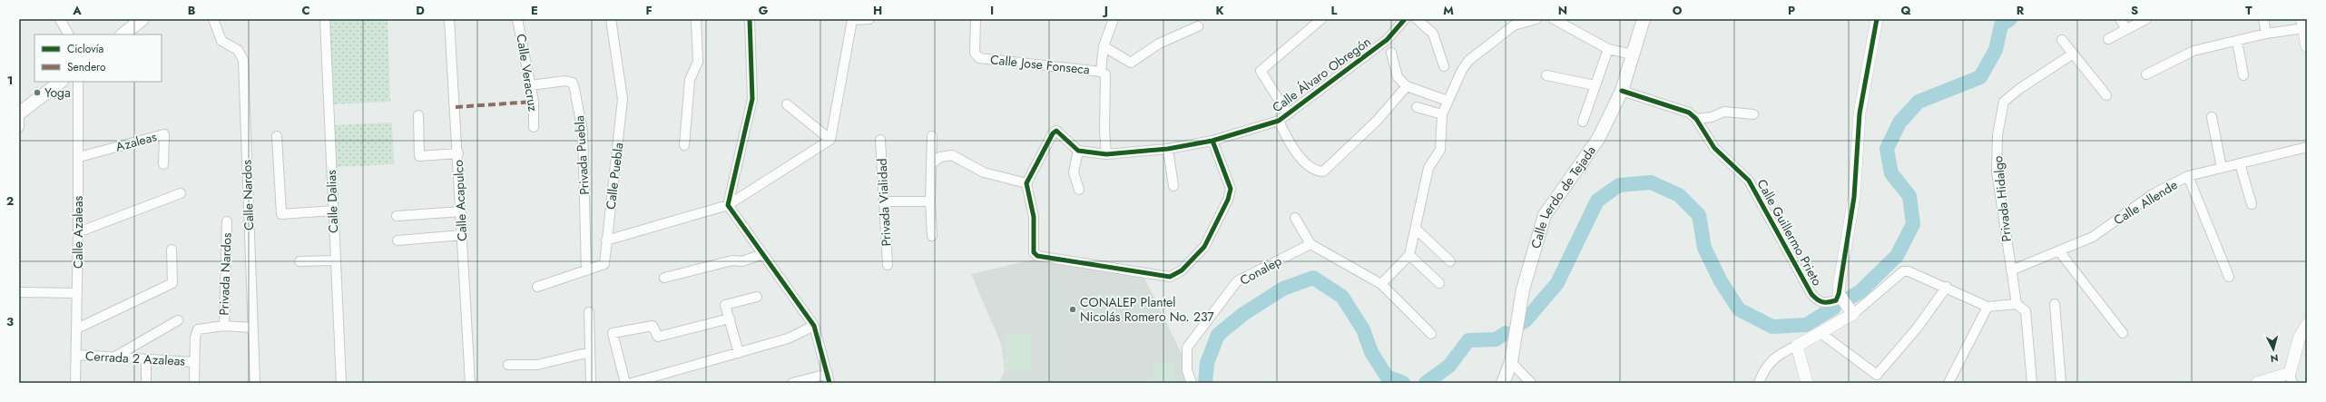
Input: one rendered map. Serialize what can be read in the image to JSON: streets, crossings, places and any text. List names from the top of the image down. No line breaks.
{"streets":{"main road":["Calle Lerdo de Tejada"],"street":["Calle Jose Fonseca","Calle Veracruz","Calle Álvaro Obregón","Azaleas","Privada Puebla","Calle Puebla","Calle Nardos","Privada Hidalgo","Calle Acapulco","Calle Dalias","Privada Vialidad","Calle Allende","Calle Azaleas","Calle Guillermo Prieto","Conalep","Privada Nardos","Cerrada 2 Azaleas"]},"crossings":[["Calle Veracruz","Privada Puebla"],["Azaleas","Calle Azaleas"],["Privada Puebla","Calle Puebla"],["Calle Nardos","Privada Nardos"],["Calle Lerdo de Tejada","Calle Guillermo Prieto"],["Privada Hidalgo","Calle Allende"],["Calle Azaleas","Cerrada 2 Azaleas"],["Privada Nardos","Cerrada 2 Azaleas"]],"places":["Yoga","CONALEP Plantel Nicolás Romero No. 237"],"legend":["Ciclovía","Sendero"],"north":"bottom","grid":{"columns":["A","B","C","D","E","F","G","H","I","J","K","L","M","N","O","P","Q","R","S","T"],"rows":["1","2","3"]}}
